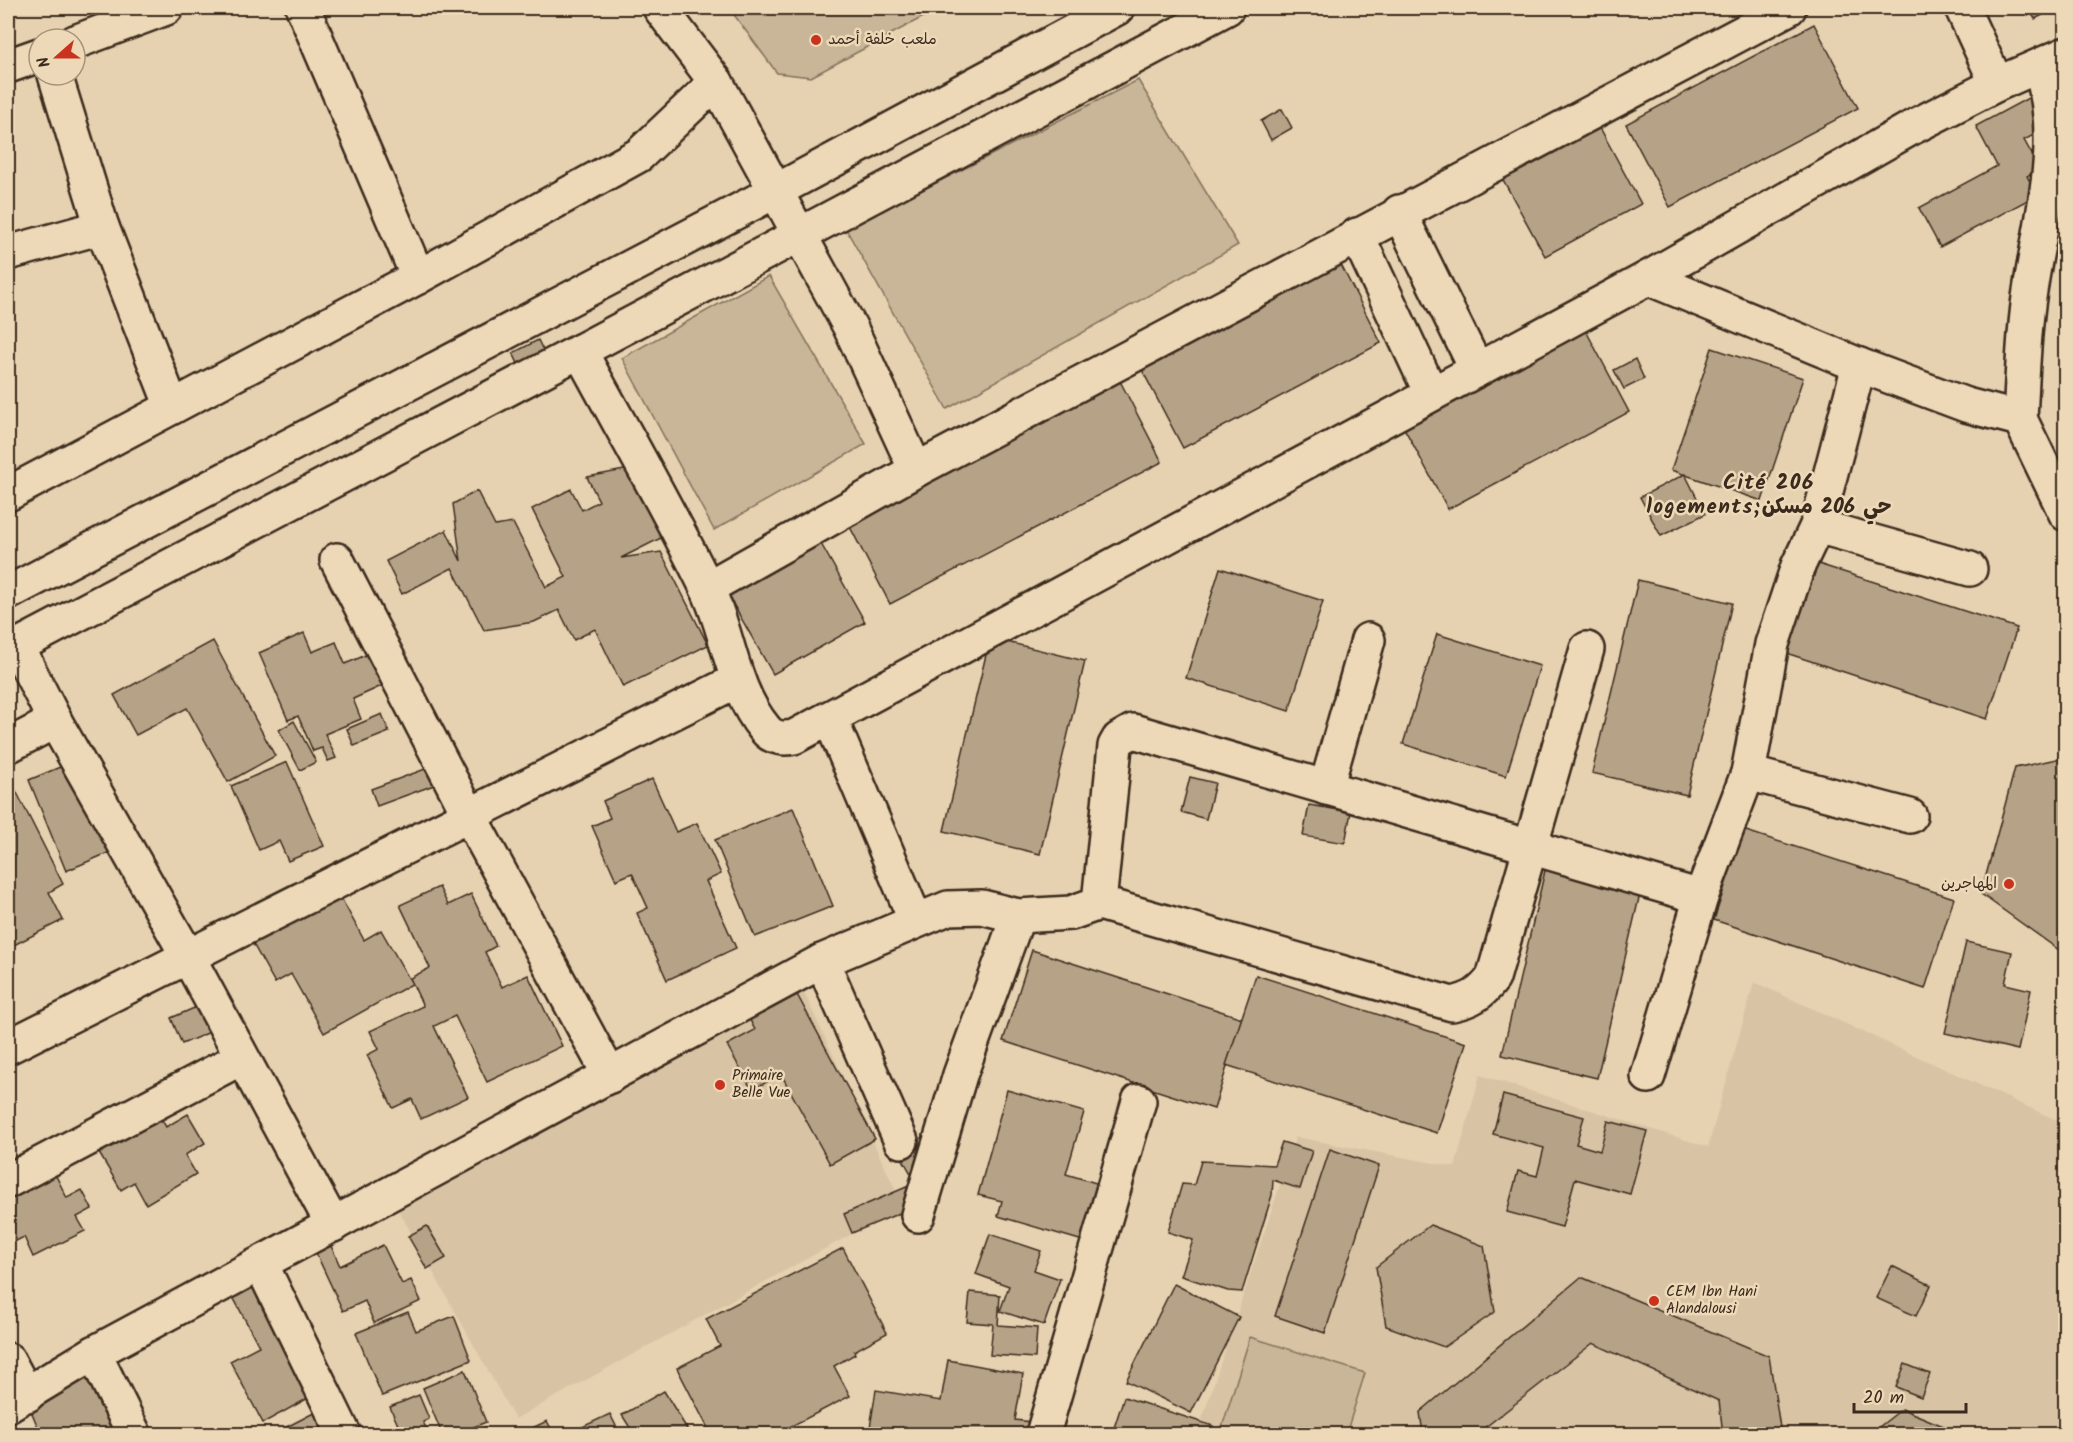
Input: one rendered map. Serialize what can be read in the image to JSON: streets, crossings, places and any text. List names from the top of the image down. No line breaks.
{"districts":["Cité 206 logements;حي 206 مسكن"],"places":["ملعب خلفة أحمد","المهاجرين","Primaire Belle Vue","CEM Ibn Hani Alandalousi"],"scale_bar":"20 m","north":"left"}
